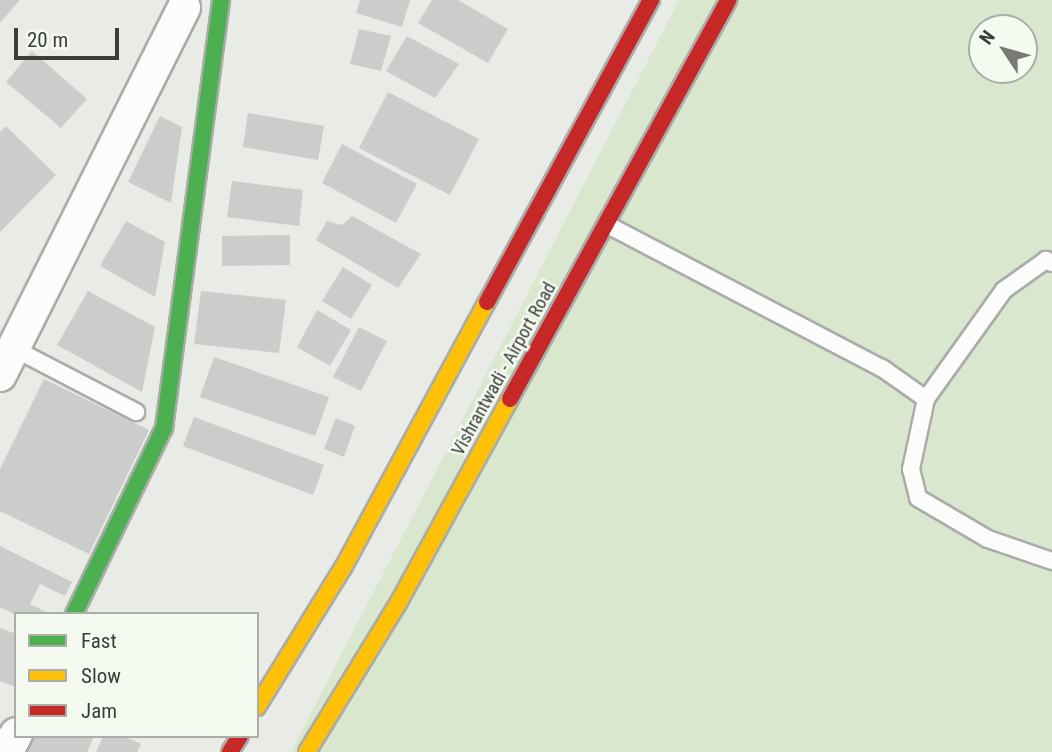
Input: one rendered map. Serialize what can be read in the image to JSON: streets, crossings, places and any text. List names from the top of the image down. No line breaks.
{"streets":{"main road":["Vishrantwadi - Airport Road"]},"legend":["Fast","Slow","Jam"],"scale_bar":"20 m","north":"top left"}
